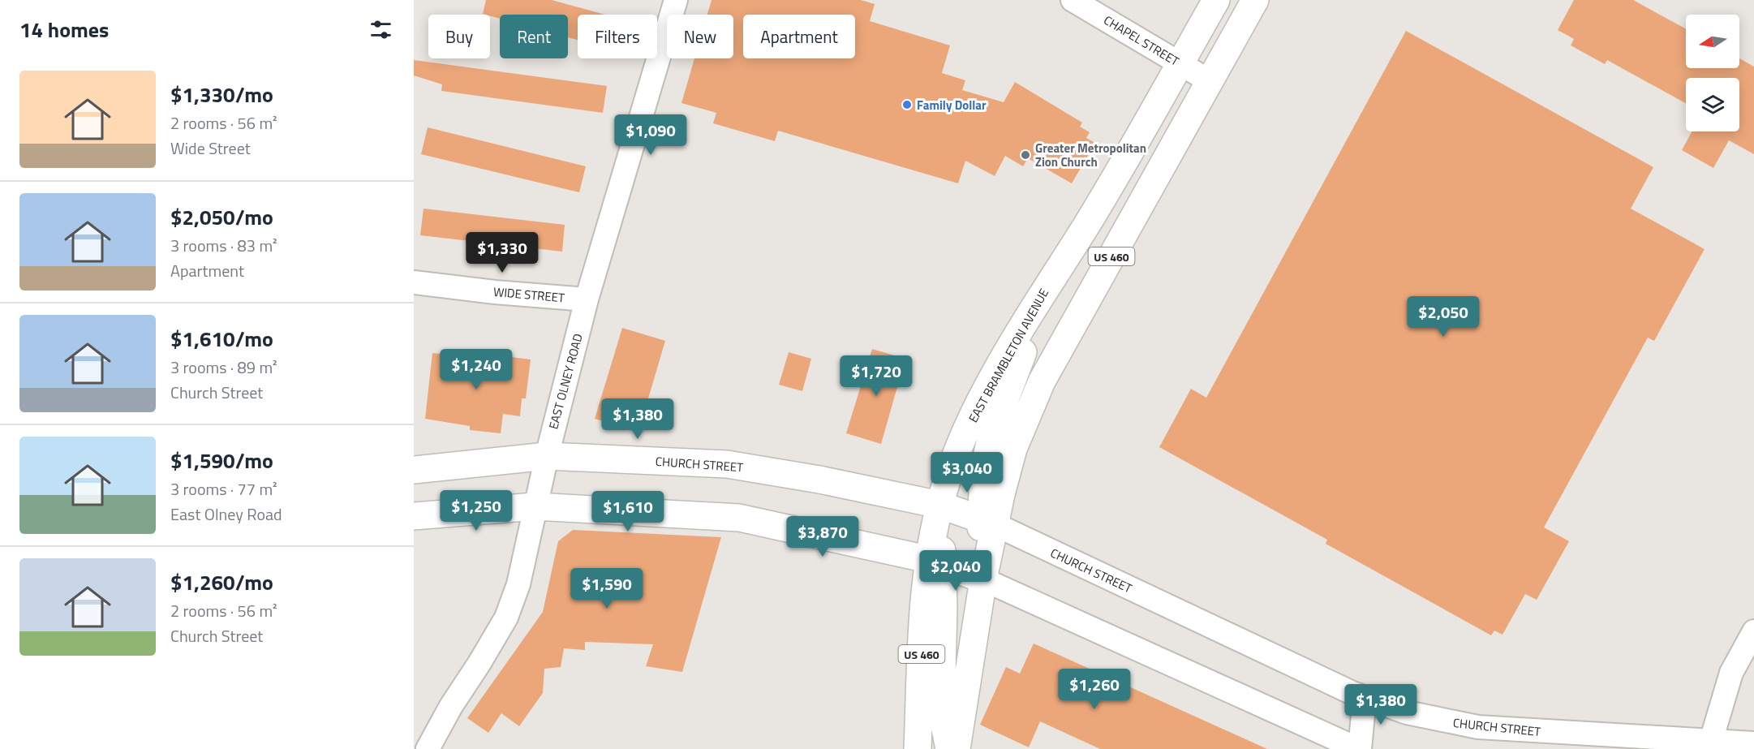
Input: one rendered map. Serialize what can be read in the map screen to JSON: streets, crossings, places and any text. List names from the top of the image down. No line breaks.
{"streets":{"main road":["US 460","EAST BRAMBLETON AVENUE","CHURCH STREET"],"street":["CHAPEL STREET","WIDE STREET","EAST OLNEY ROAD"]},"crossings":[["CHAPEL STREET","US 460"],["CHAPEL STREET","EAST BRAMBLETON AVENUE"],["US 460","CHURCH STREET"],["WIDE STREET","EAST OLNEY ROAD"],["EAST BRAMBLETON AVENUE","CHURCH STREET"],["EAST OLNEY ROAD","CHURCH STREET"]],"places":["Family Dollar","Greater Metropolitan Zion Church"],"north":"left","page":{"heading":"14 homes","chip":["Buy","Rent","Filters","New","Apartment"],"list":[{"name":"$1,330/mo","note":"2 rooms · 56 m² · Wide Street"},{"name":"$2,050/mo","note":"3 rooms · 83 m² · Apartment"},{"name":"$1,610/mo","note":"3 rooms · 89 m² · Church Street"},{"name":"$1,590/mo","note":"3 rooms · 77 m² · East Olney Road"},{"name":"$1,260/mo","note":"2 rooms · 56 m² · Church Street"}],"price":["$1,090","$1,330","$2,050","$1,240","$1,720","$1,380","$3,040","$1,250","$1,610","$3,870","$2,040","$1,590","$1,260","$1,380"]}}
